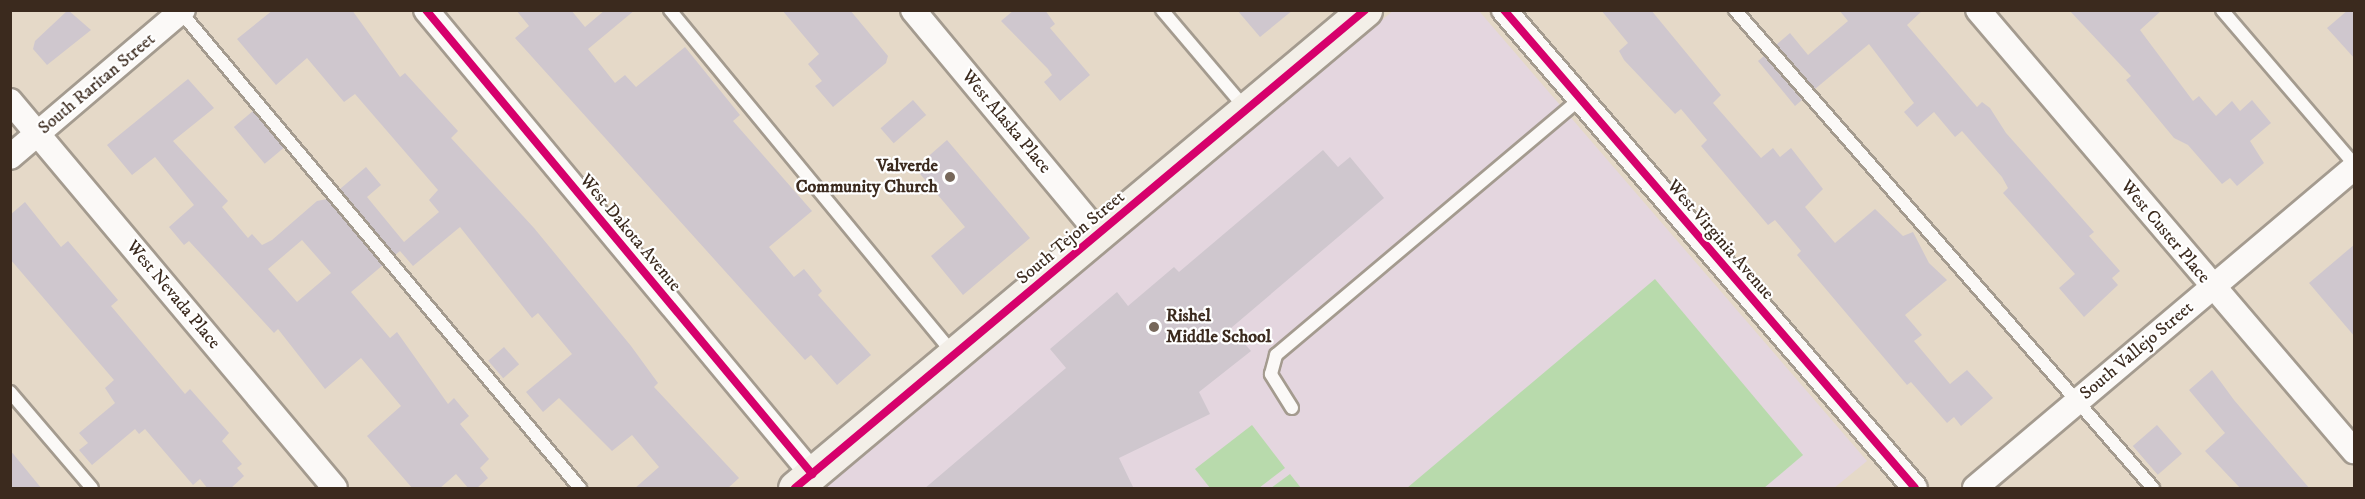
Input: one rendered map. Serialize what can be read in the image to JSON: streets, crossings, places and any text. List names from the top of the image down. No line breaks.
{"streets":{"street":["South Raritan Street","West Alaska Place","West Custer Place","West Dakota Avenue","South Tejon Street","West Virginia Avenue","West Nevada Place","South Vallejo Street"]},"crossings":[["South Raritan Street","West Nevada Place"],["West Alaska Place","South Tejon Street"],["West Custer Place","South Vallejo Street"],["West Dakota Avenue","South Tejon Street"]],"places":["Valverde Community Church","Rishel Middle School"]}
